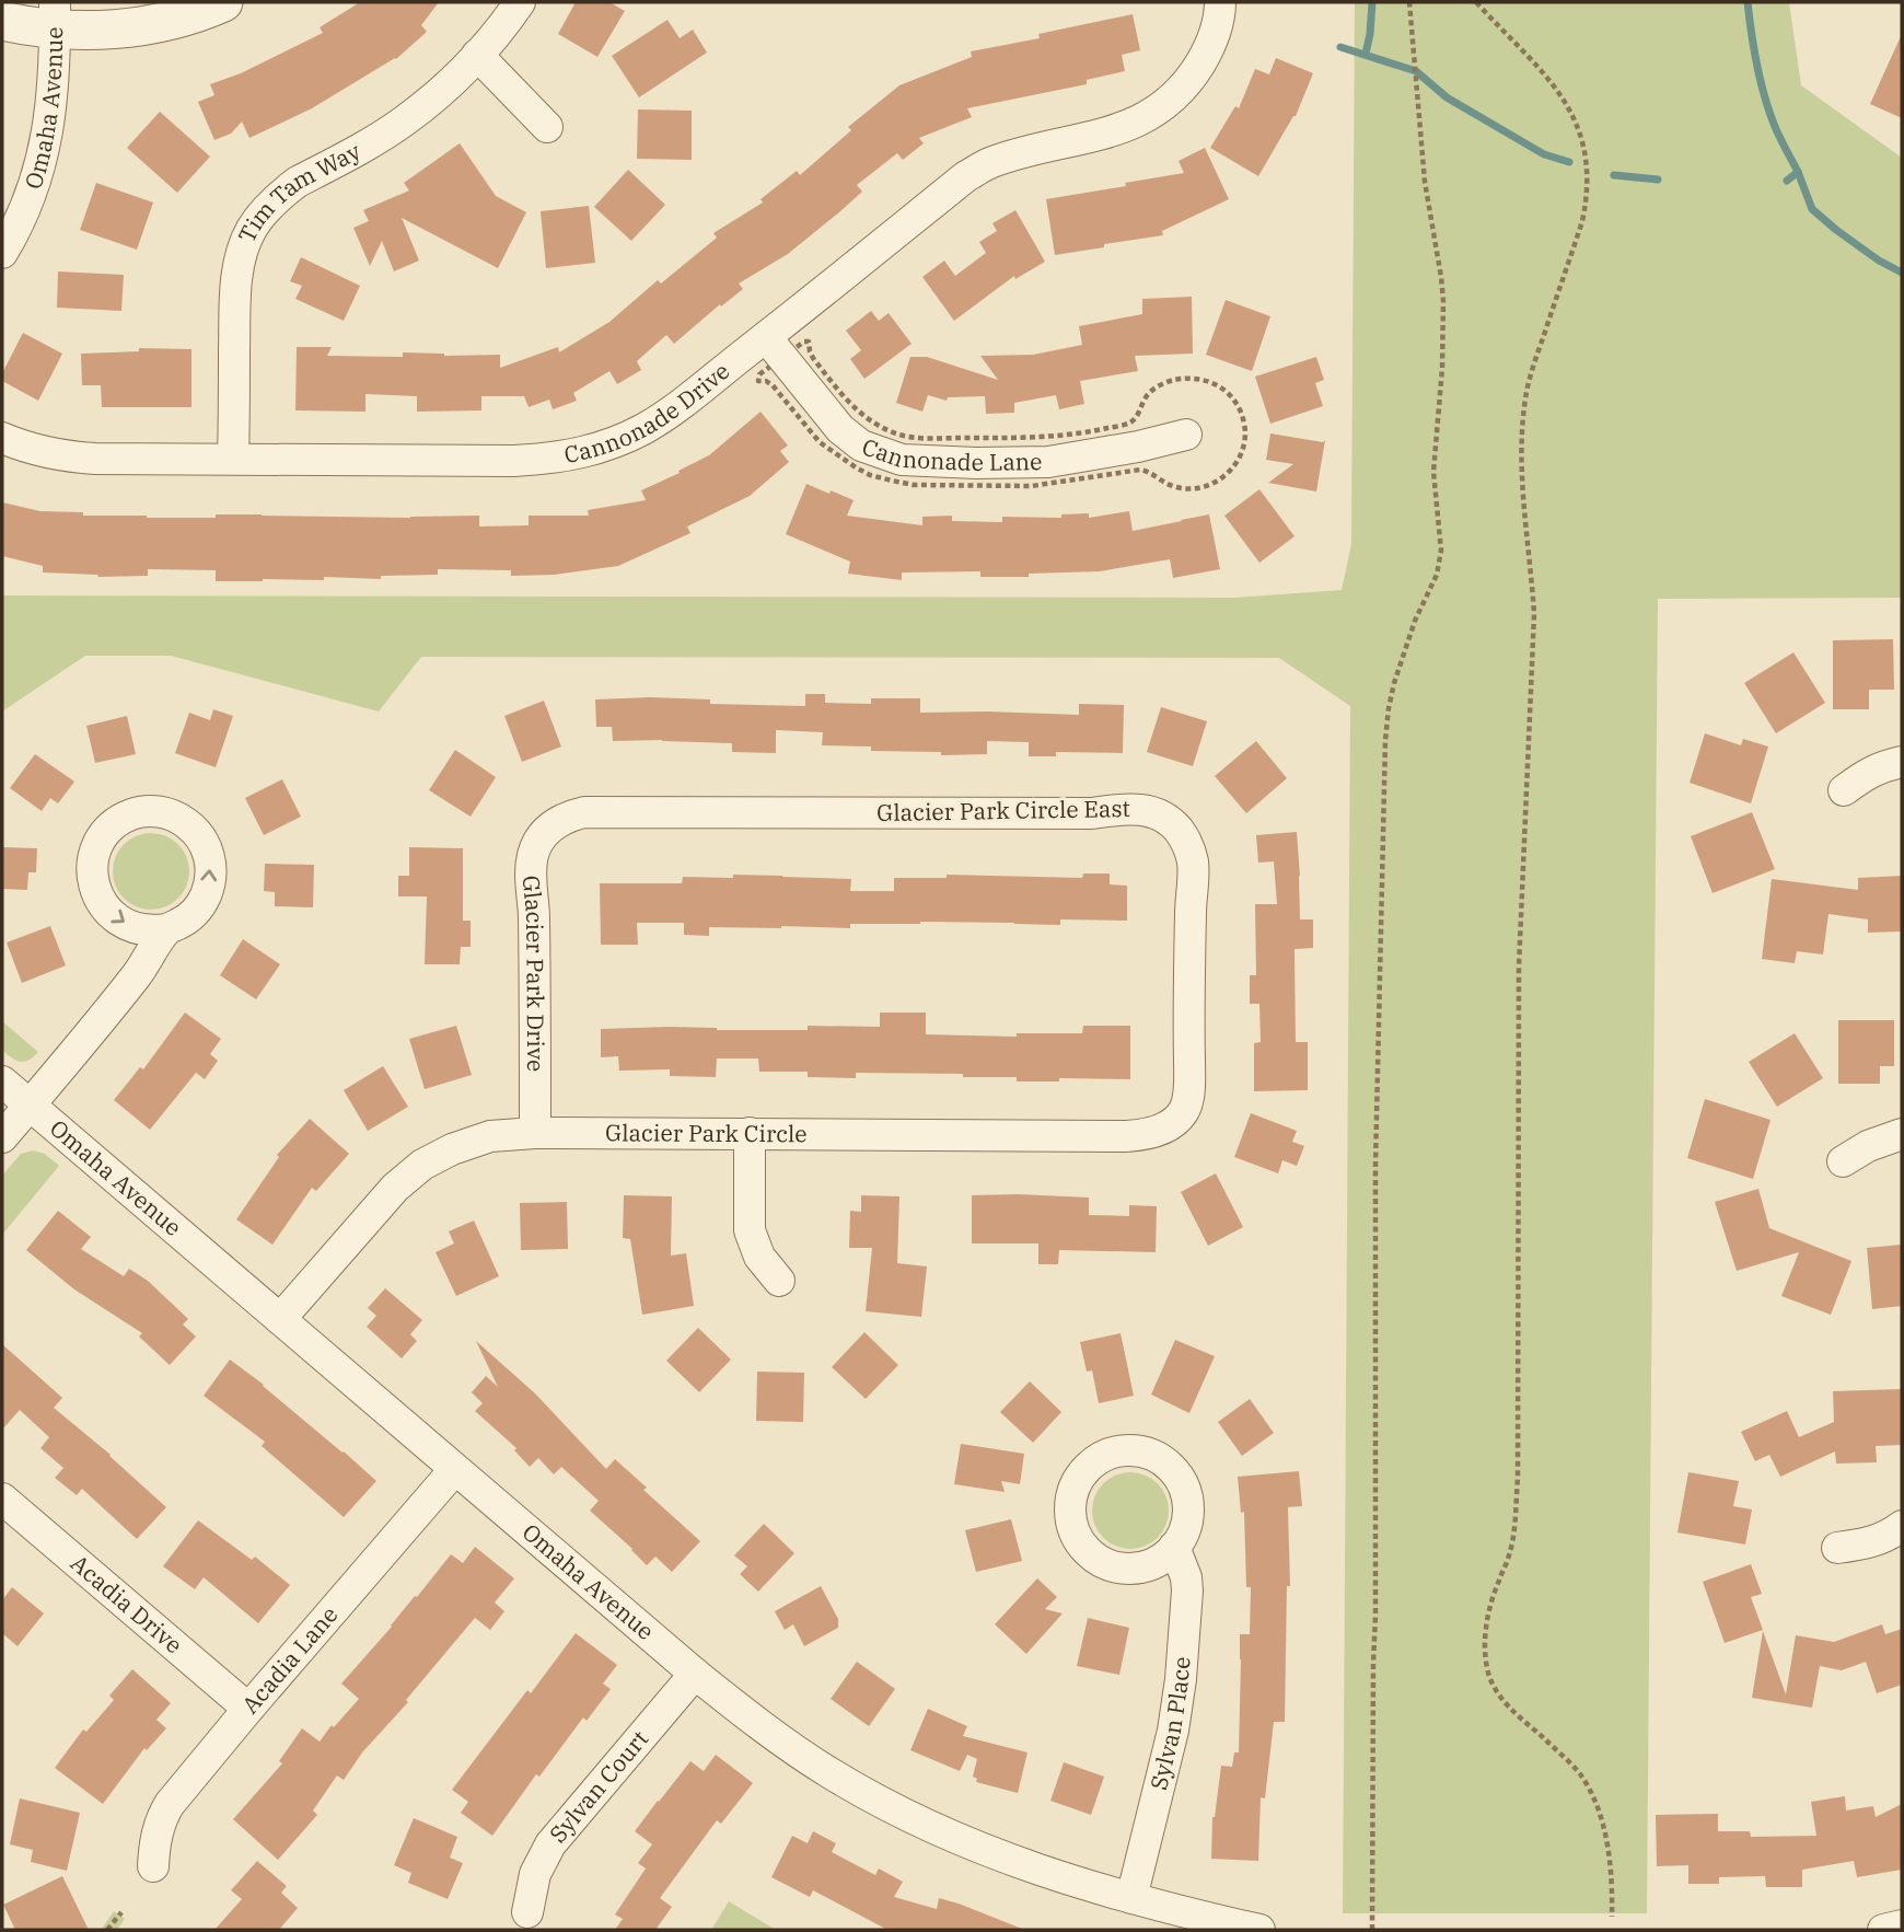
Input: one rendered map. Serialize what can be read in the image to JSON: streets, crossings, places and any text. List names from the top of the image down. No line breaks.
{"streets":{"street":["Omaha Avenue","Tim Tam Way","Cannonade Drive","Cannonade Lane","Glacier Park Circle East","Glacier Park Drive","Glacier Park Circle","Acadia Drive","Acadia Lane","Sylvan Place","Sylvan Court"]},"crossings":[["Omaha Avenue","Glacier Park Circle"],["Omaha Avenue","Acadia Lane"],["Omaha Avenue","Sylvan Place"],["Omaha Avenue","Sylvan Court"],["Tim Tam Way","Cannonade Drive"],["Cannonade Drive","Cannonade Lane"],["Glacier Park Circle East","Glacier Park Drive"],["Glacier Park Circle East","Glacier Park Circle"],["Glacier Park Drive","Glacier Park Circle"],["Acadia Drive","Acadia Lane"]]}
